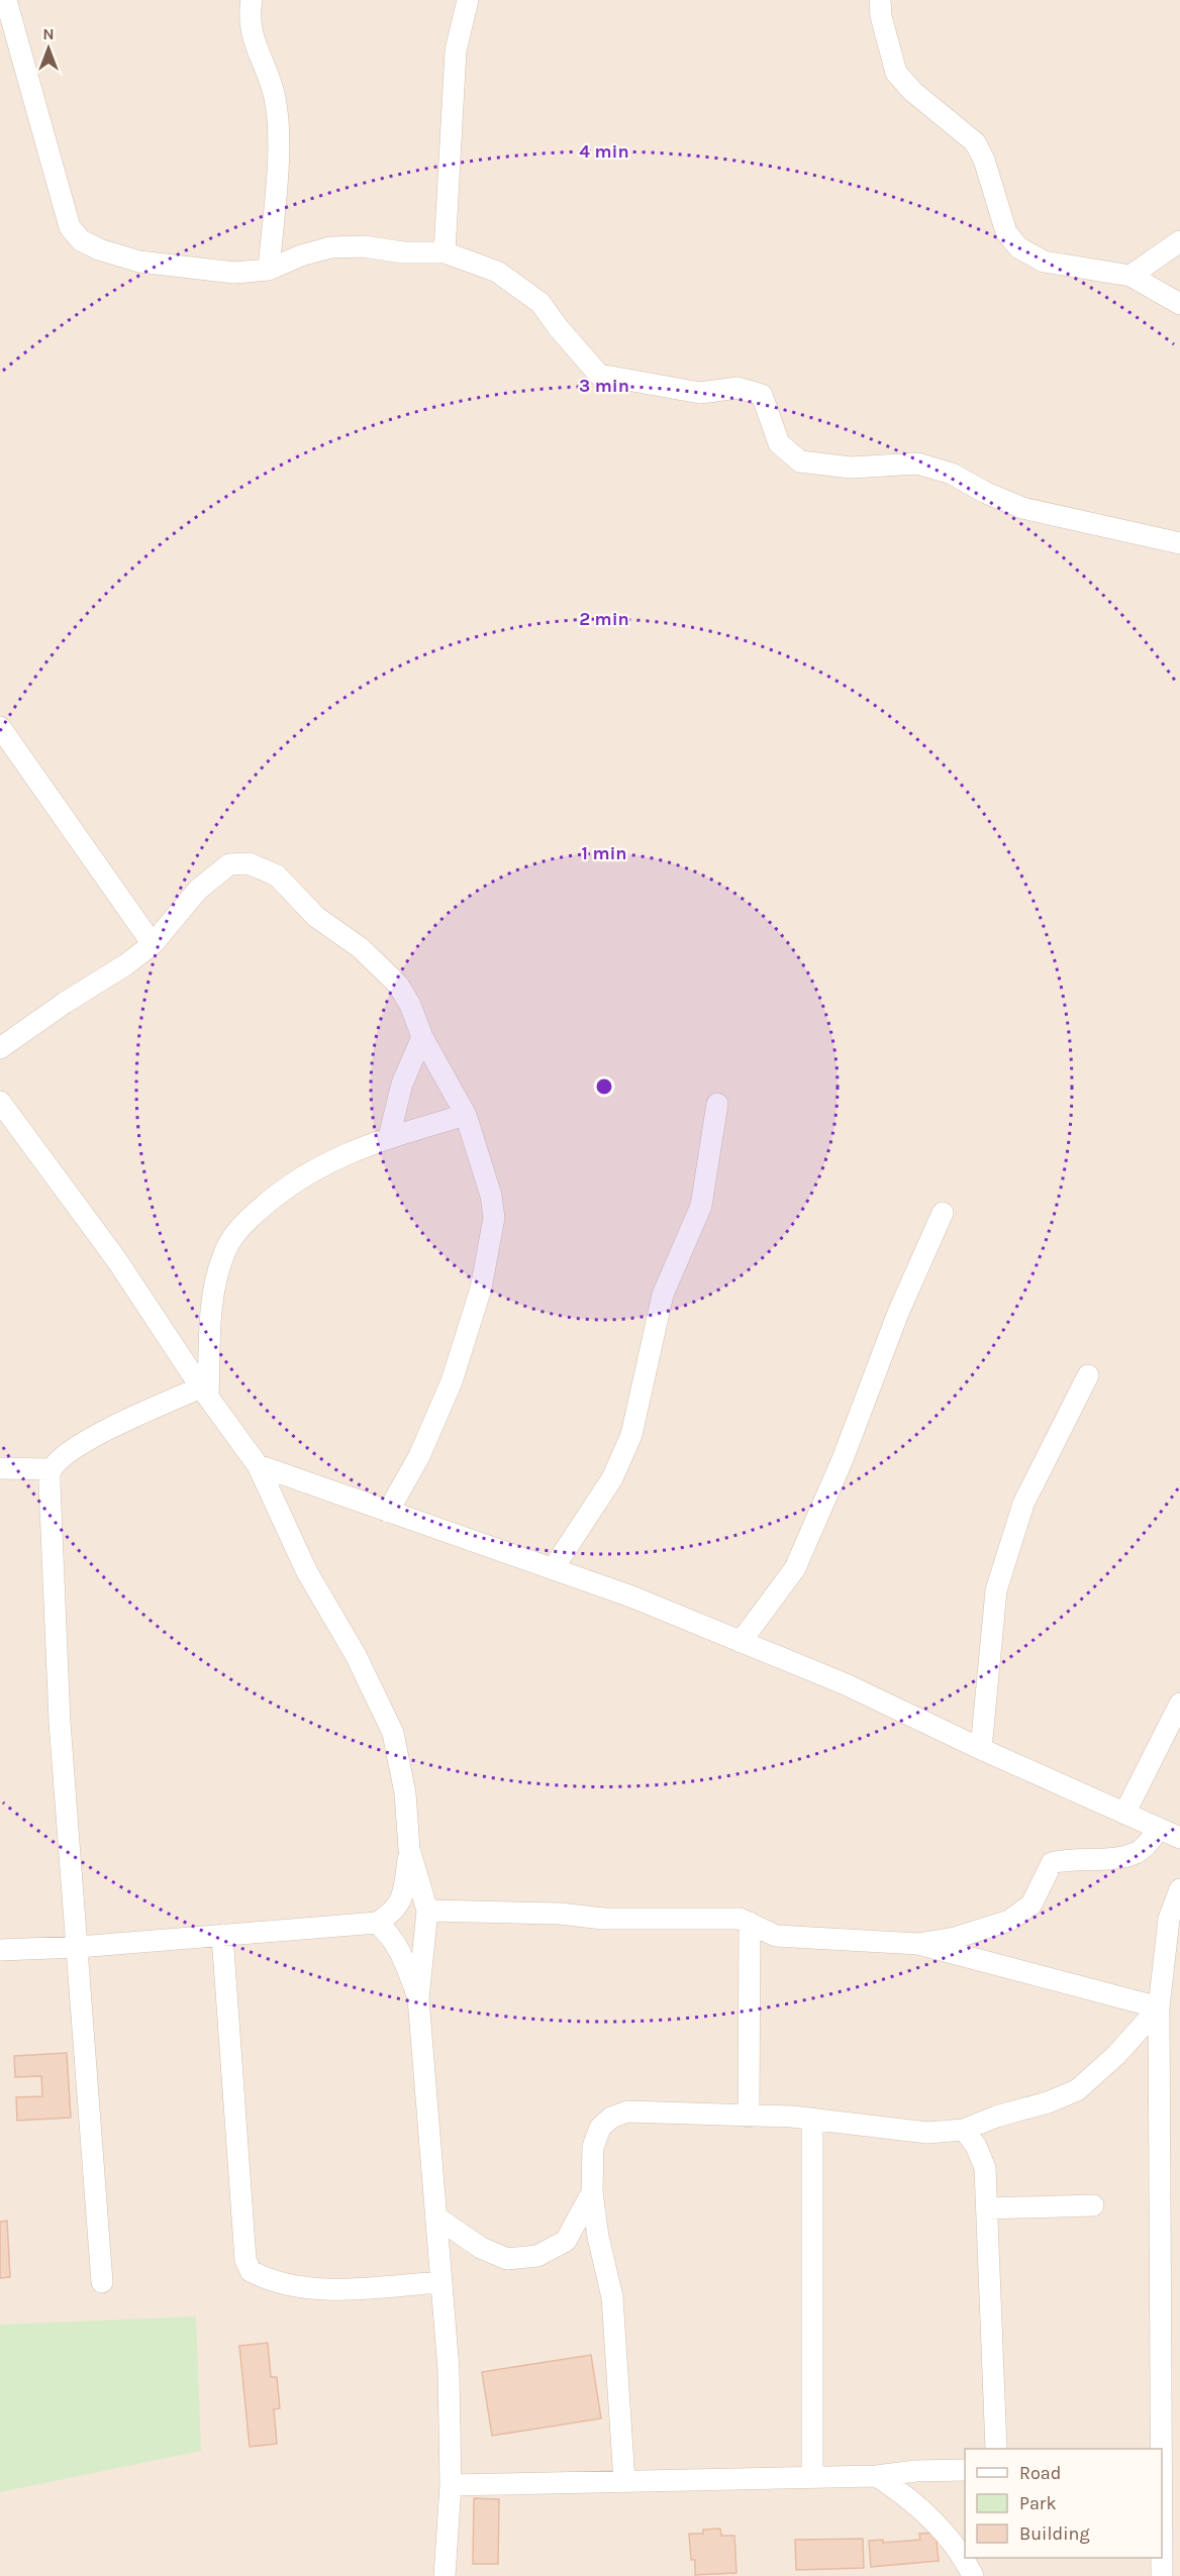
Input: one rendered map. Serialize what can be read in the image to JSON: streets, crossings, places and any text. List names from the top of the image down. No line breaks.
{"legend":["Road","Park","Building"],"north":"top","rings":["4 min","3 min","2 min","1 min"]}
